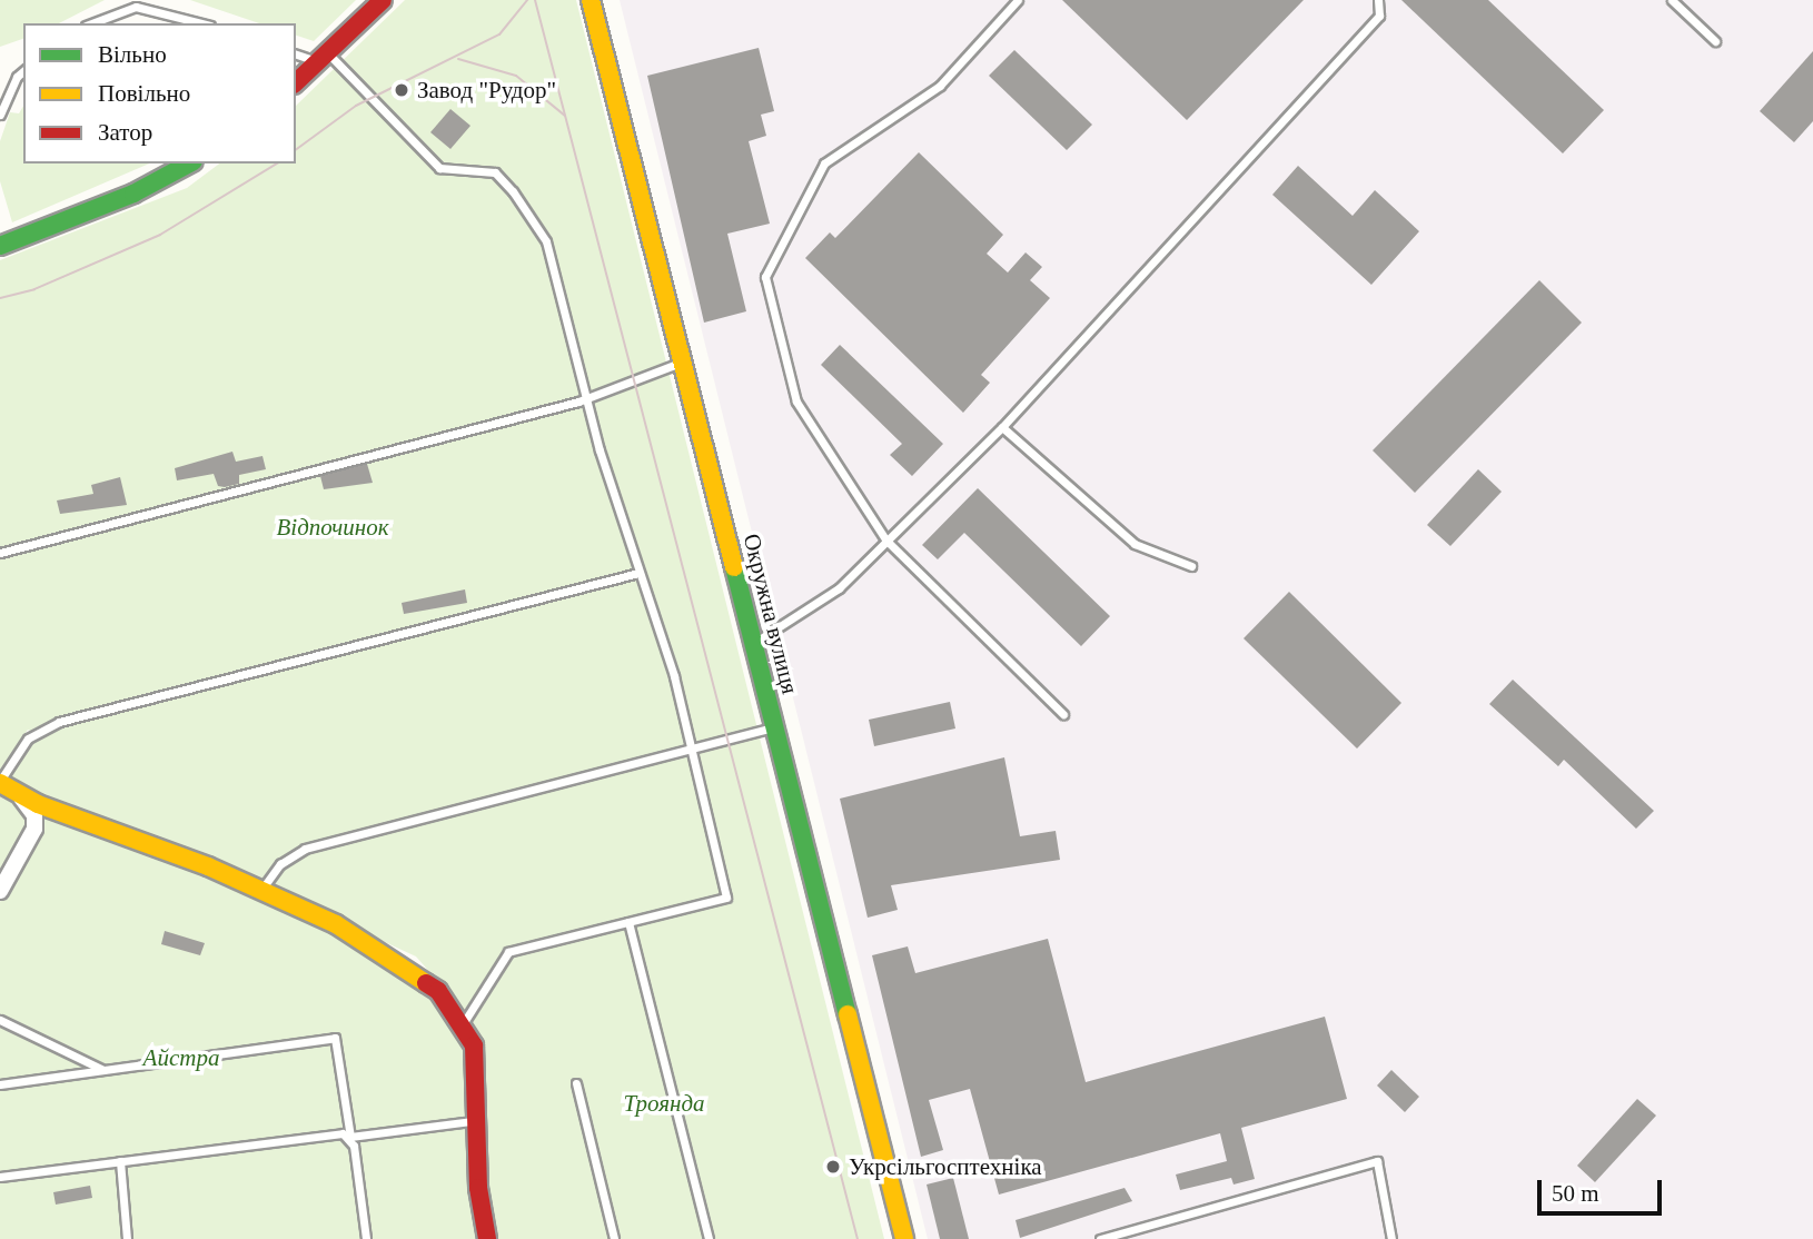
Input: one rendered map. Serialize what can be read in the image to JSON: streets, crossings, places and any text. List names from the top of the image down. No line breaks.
{"streets":{"main road":["Окружна вулиця"]},"parks":["Відпочинок","Айстра","Троянда"],"places":["Завод \"Рудор\"","Укрсільгосптехніка"],"legend":["Вільно","Повільно","Затор"],"scale_bar":"50 m"}
